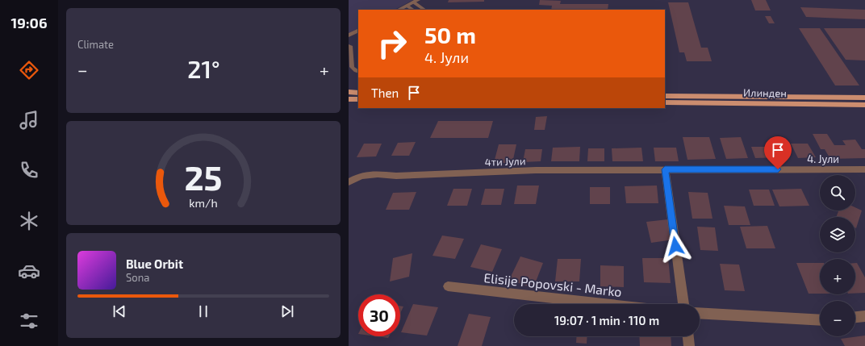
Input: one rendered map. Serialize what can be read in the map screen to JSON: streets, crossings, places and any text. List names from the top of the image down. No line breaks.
{"streets":{"main road":["Илинден"],"street":["4. Јули","4ти Јули","Elisije Popovski - Marko"]},"crossings":[["4. Јули","4ти Јули"]],"page":{"tabs":"19:06","tile":"Climate","turn":["50 m","4. Јули"],"heat":["−","21°","+"],"then":"Then","map_buttons":["+","−"],"song":["Blue Orbit","Sona"],"limit":"30","trip":"19:07 · 1 min · 110 m","gauge":["25","km/h"]}}
